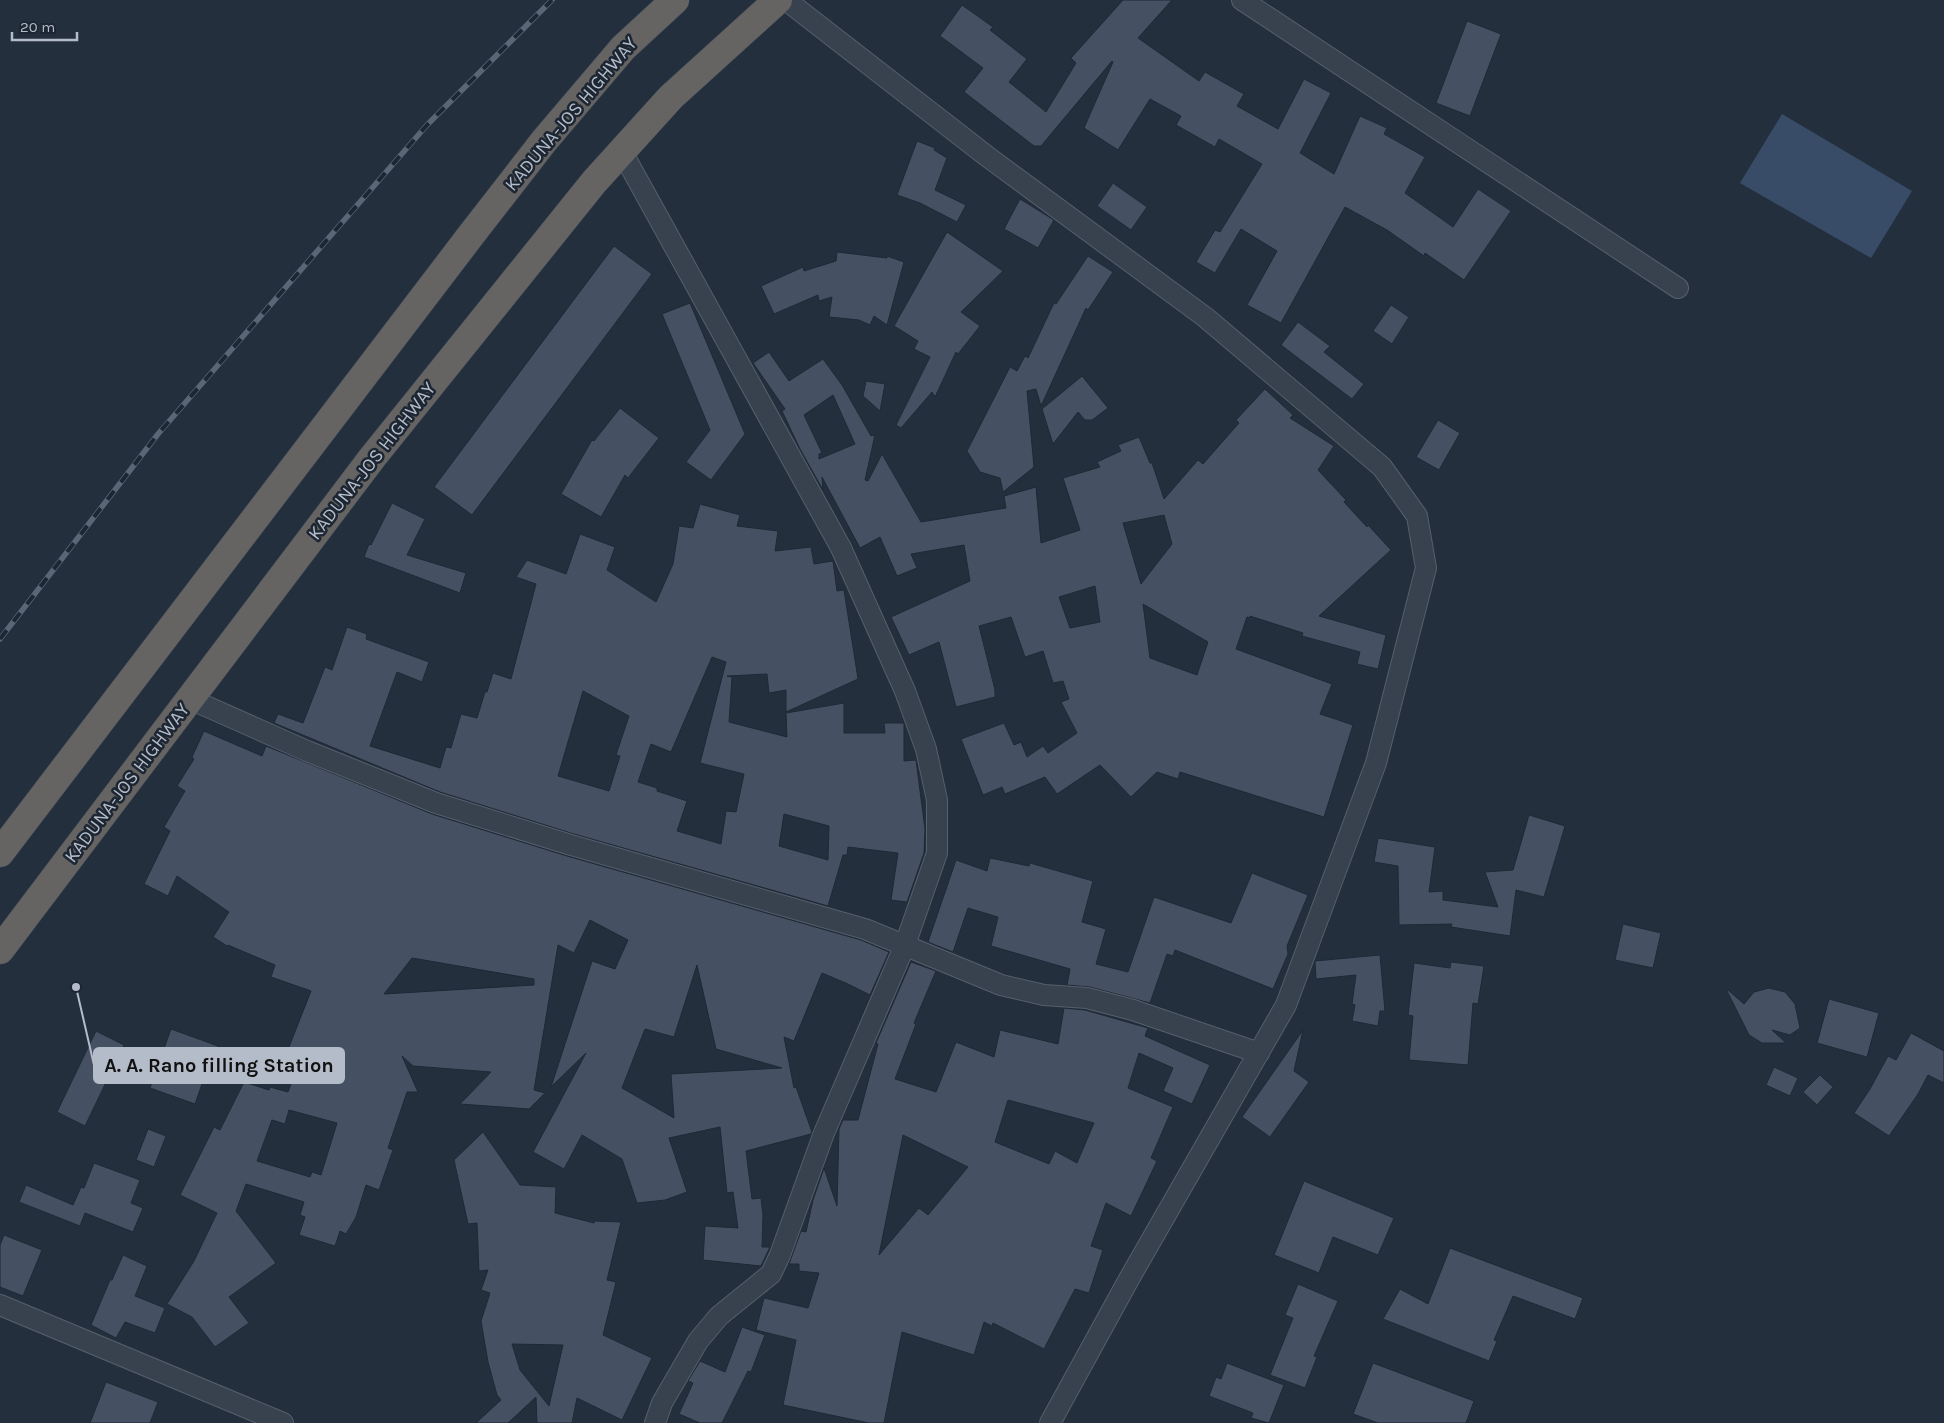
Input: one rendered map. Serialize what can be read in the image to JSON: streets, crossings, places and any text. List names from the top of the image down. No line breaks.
{"streets":{"highway":["KADUNA-JOS HIGHWAY"]},"places":["A. A. Rano filling Station"],"scale_bar":"20 m"}
